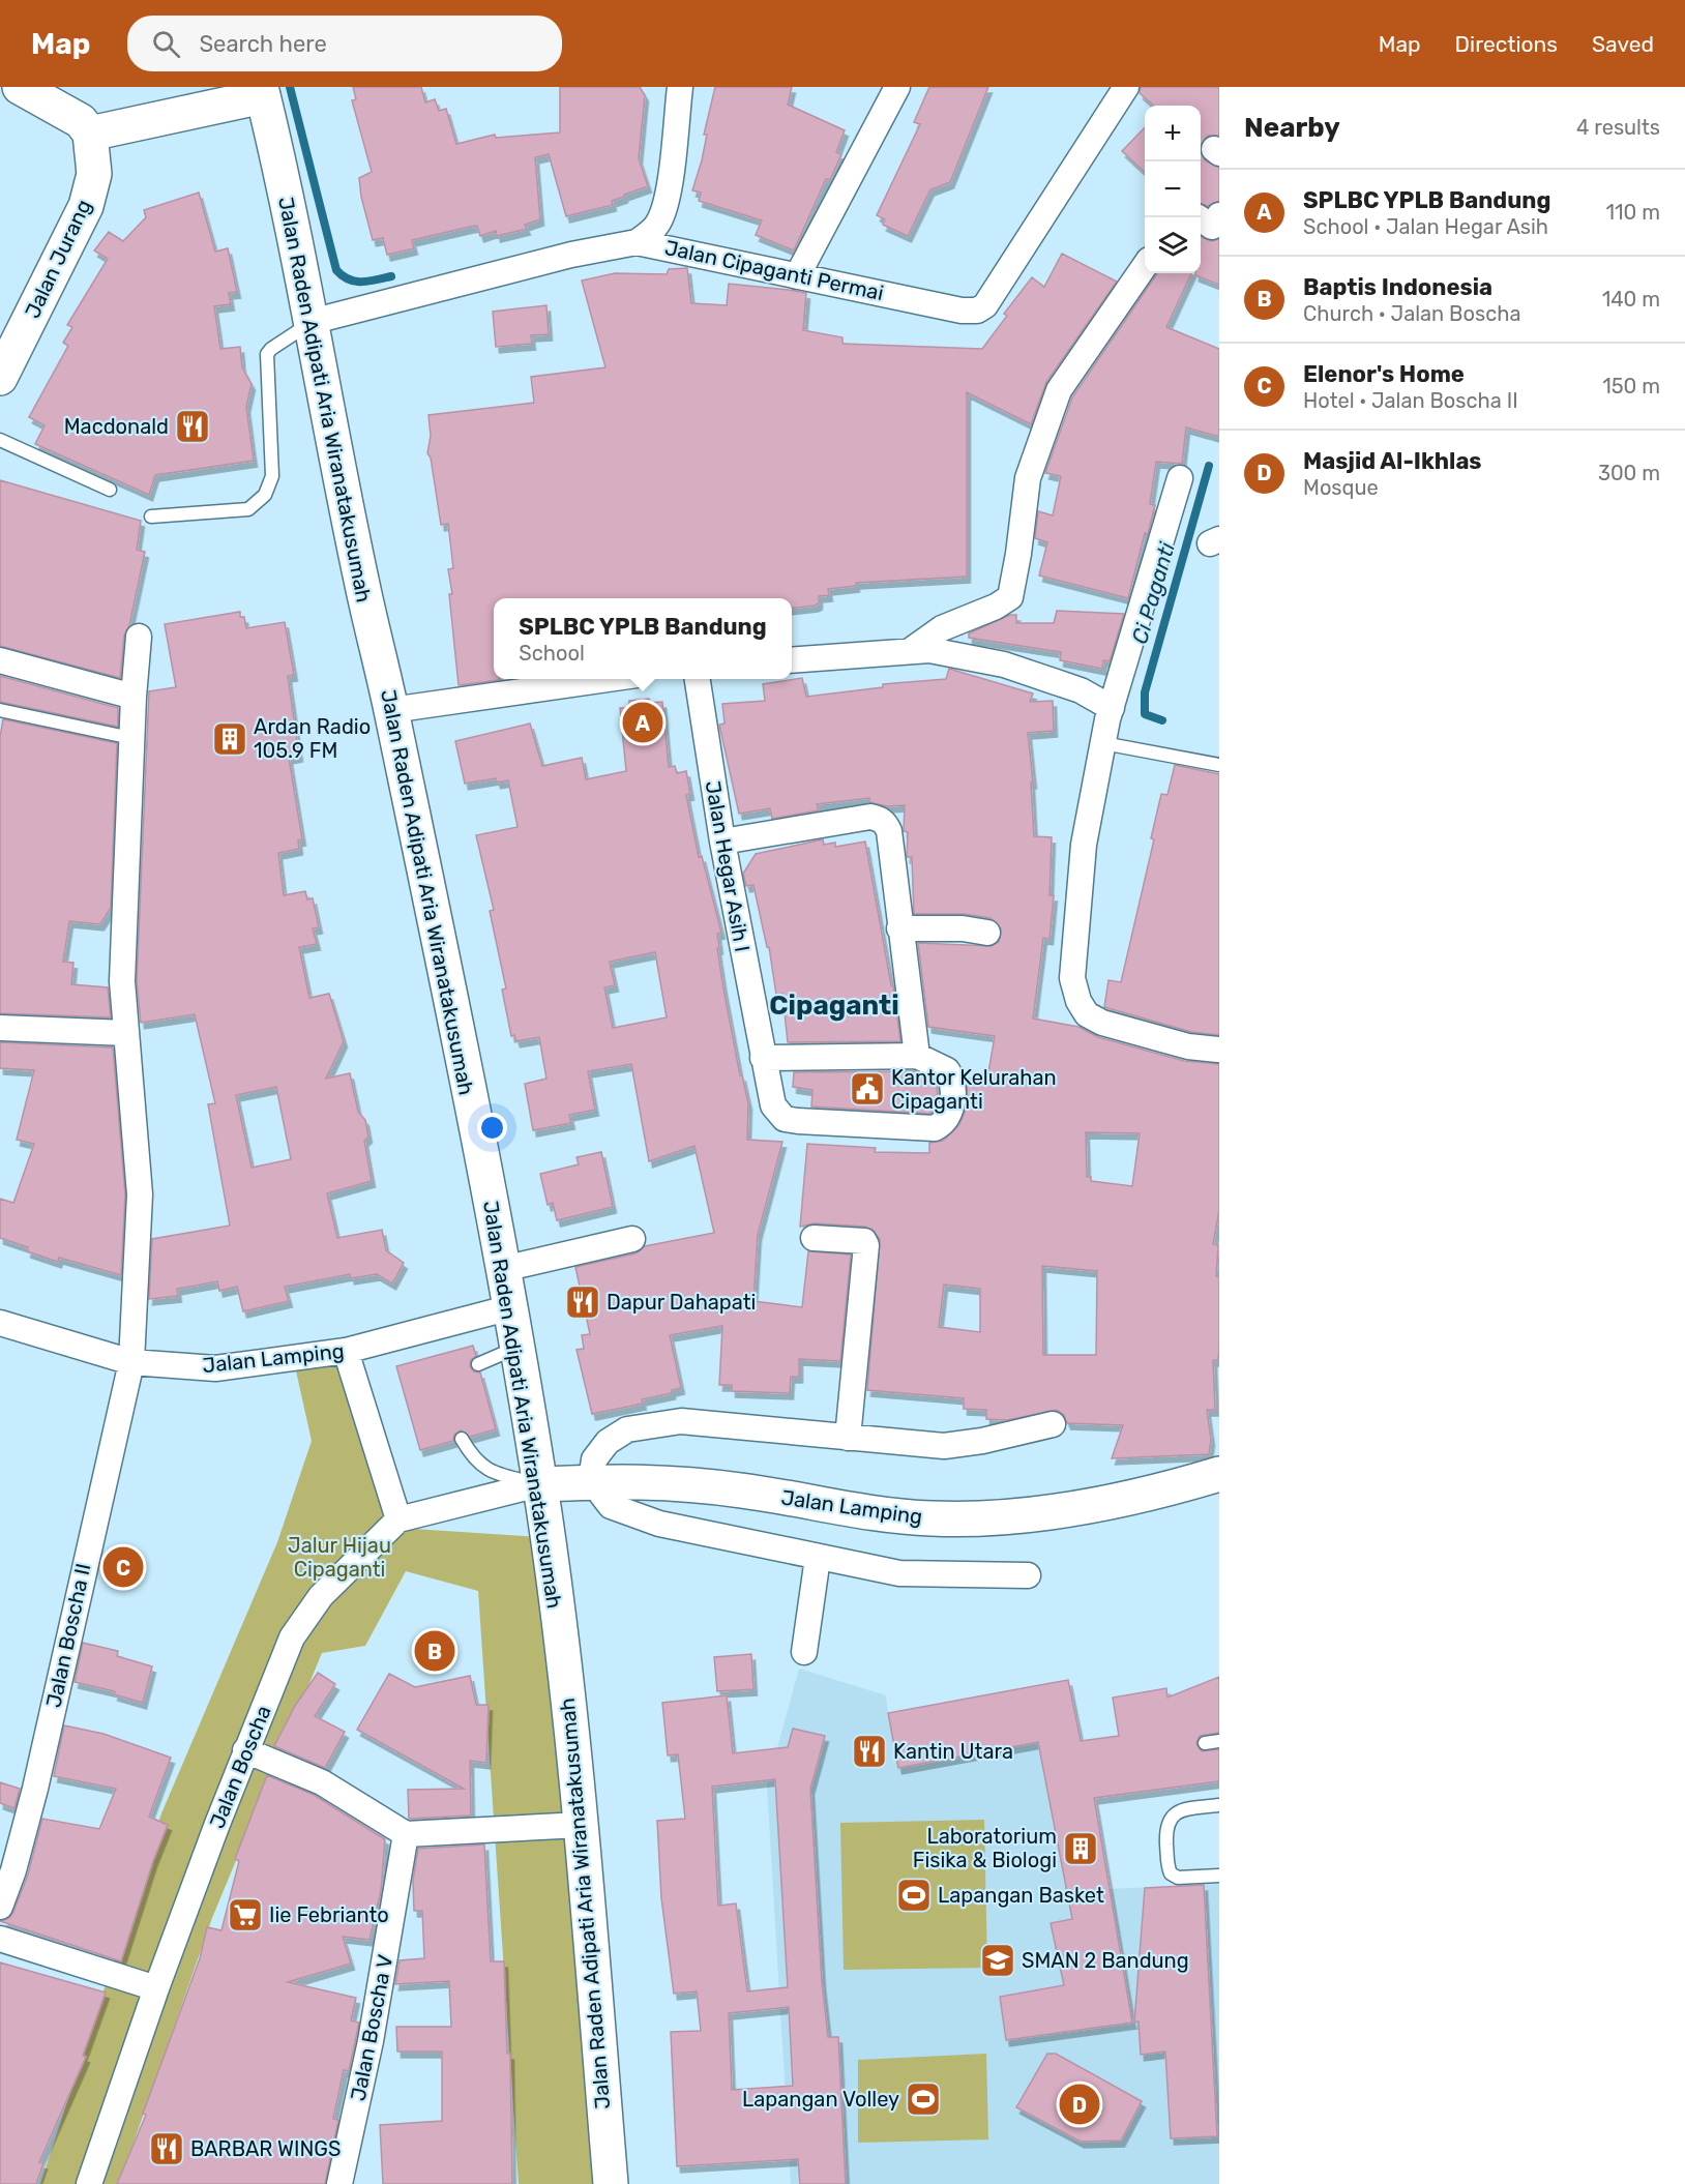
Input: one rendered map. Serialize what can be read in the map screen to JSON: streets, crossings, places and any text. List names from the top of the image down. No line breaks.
{"streets":{"main road":["Jalan Jurang","Jalan Raden Adipati Aria Wiranatakusumah","Jalan Lamping"],"street":["Jalan Cipaganti Permai","Jalan Hegar Asih I","Jalan Boscha II","Jalan Boscha","Jalan Boscha V"]},"crossings":[["Jalan Cipaganti Permai","Jalan Raden Adipati Aria Wiranatakusumah"],["Jalan Raden Adipati Aria Wiranatakusumah","Jalan Lamping"],["Jalan Lamping","Jalan Boscha II"]],"districts":["Cipaganti"],"water":["Ci Paganti"],"parks":["Jalur Hijau Cipaganti"],"places":{"restaurant":["Macdonald","Dapur Dahapati","Kantin Utara","BARBAR WINGS"],"building":["Ardan Radio 105.9 FM","Laboratorium Fisika & Biologi"],"public building":["Kantor Kelurahan Cipaganti"],"sports":["Lapangan Basket","Lapangan Volley"],"supermarket":["Iie Febrianto"],"school or university":["SMAN 2 Bandung"]},"page":{"header":"Map","search":"Search here","nav":["Map","Directions","Saved"],"heading":["Nearby","4 results"],"map_buttons":["+","−"],"list":[{"mark":"A","name":"SPLBC YPLB Bandung","note":"School · Jalan Hegar Asih","value":"110 m"},{"mark":"B","name":"Baptis Indonesia","note":"Church · Jalan Boscha","value":"140 m"},{"mark":"C","name":"Elenor's Home","note":"Hotel · Jalan Boscha II","value":"150 m"},{"mark":"D","name":"Masjid Al-Ikhlas","note":"Mosque","value":"300 m"}],"popup":["SPLBC YPLB Bandung","School"],"pins":["A","C","B","D"]}}
